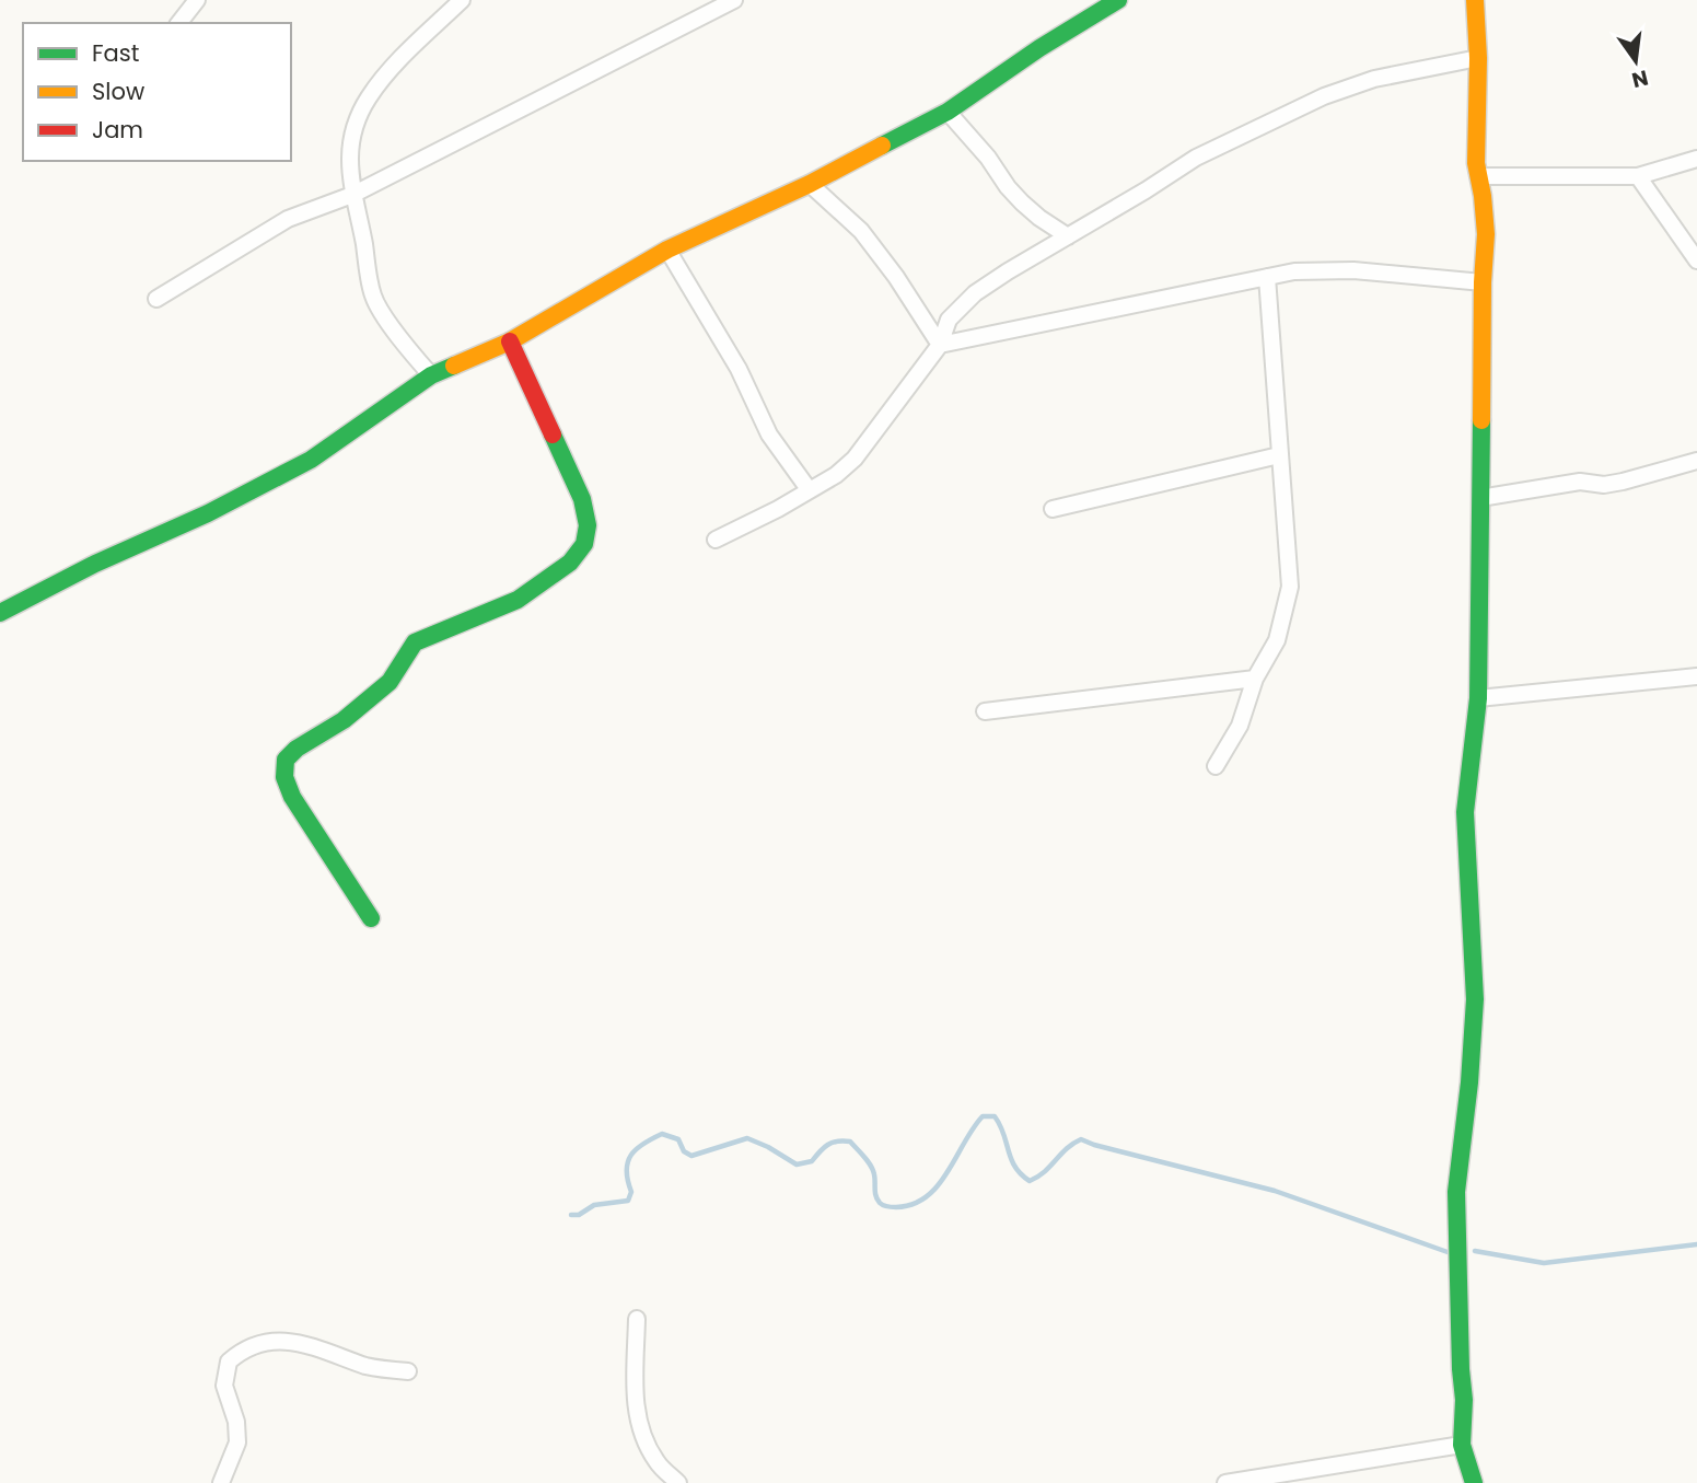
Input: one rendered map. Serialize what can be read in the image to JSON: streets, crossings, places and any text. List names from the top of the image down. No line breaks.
{"legend":["Fast","Slow","Jam"],"north":"bottom"}
